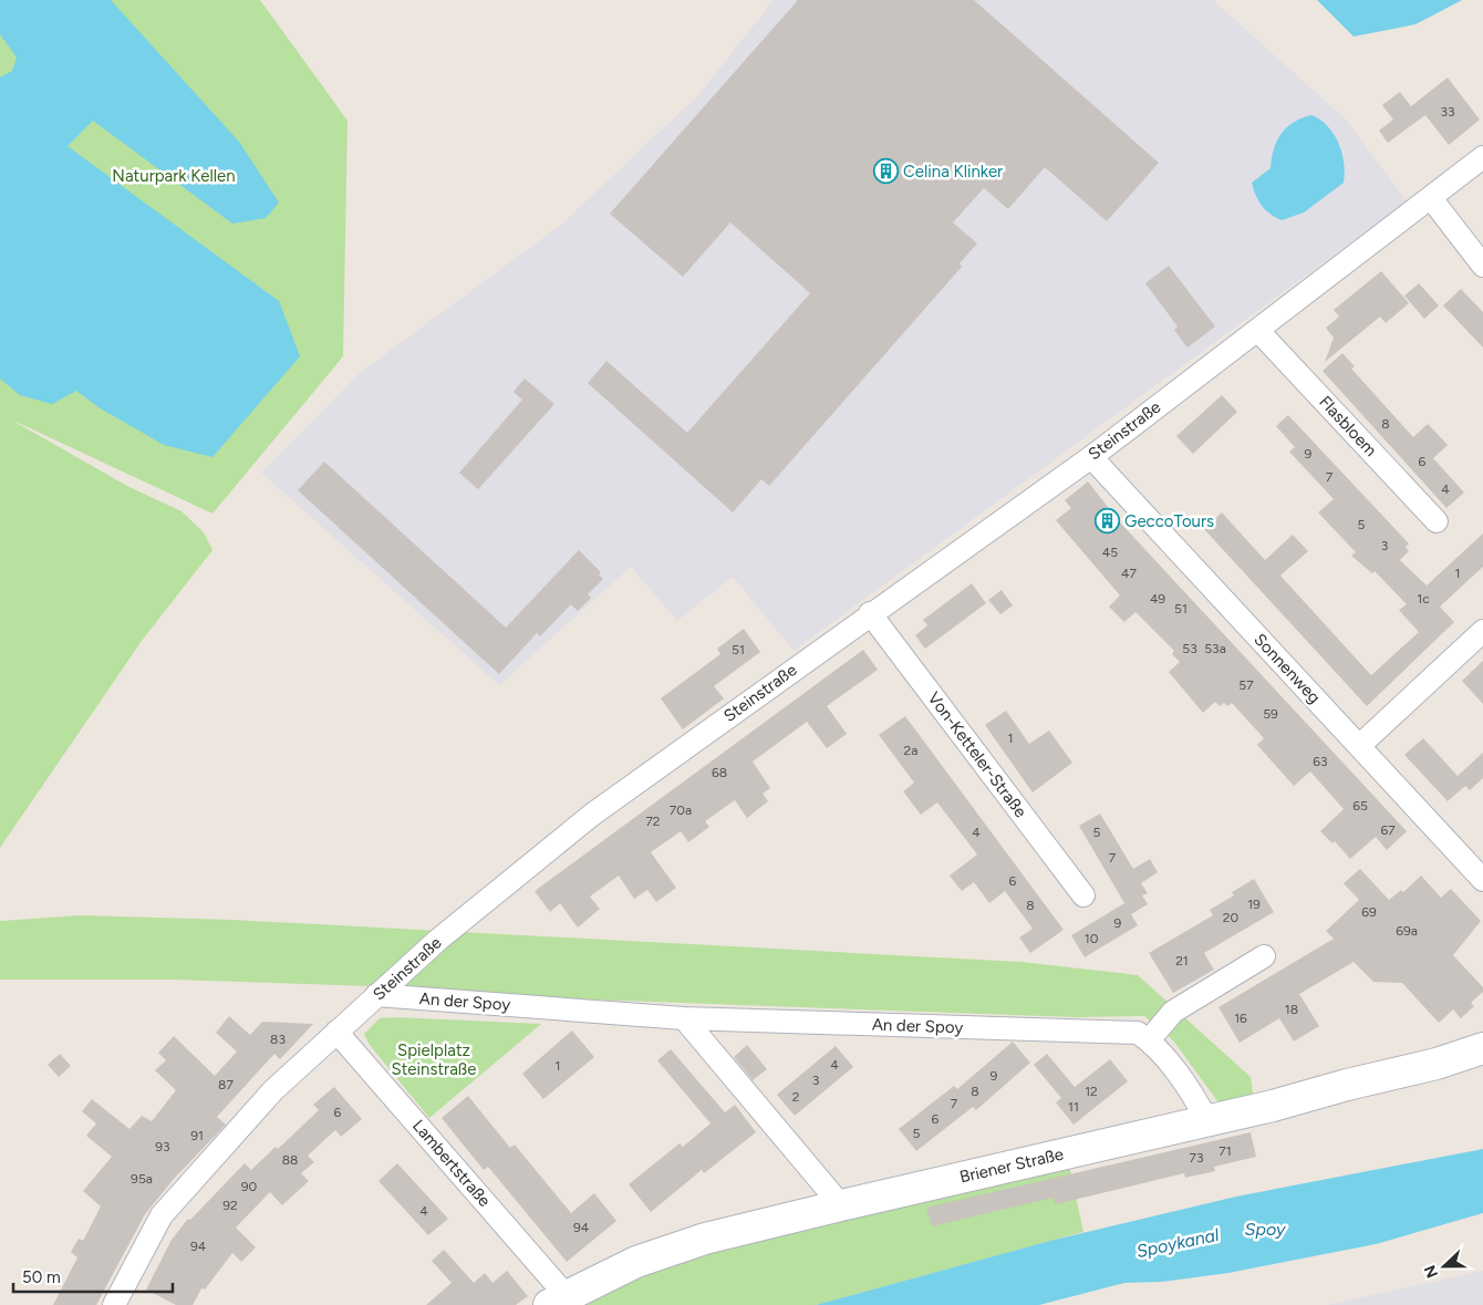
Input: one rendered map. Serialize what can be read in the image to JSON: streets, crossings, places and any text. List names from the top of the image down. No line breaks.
{"streets":{"street":["Flasbloem","Steinstraße","Sonnenweg","Von-Ketteler-Straße","An der Spoy","Lambertstraße","Briener Straße"]},"crossings":[["Flasbloem","Steinstraße"],["Steinstraße","Sonnenweg"],["Steinstraße","Von-Ketteler-Straße"],["Steinstraße","An der Spoy"],["Steinstraße","Lambertstraße"],["Lambertstraße","Briener Straße"]],"water":["Spoy","Spoykanal"],"parks":["Naturpark Kellen","Spielplatz Steinstraße"],"places":{"building":["Celina Klinker","GeccoTours"]},"house_numbers":["33","8","9","6","7","4","5","3","45","47","1","49","1c","51","53","53a","51","57","59","1","2a","63","68","65","70a","72","67","4","5","7","6","19","8","69","20","9","69a","10","21","18","16","83","4","1","9","3","87","8","12","2","7","11","6","6","5","91","93","71","73","88","95a","90","92","4","94","94"],"scale_bar":"50 m","north":"left"}
